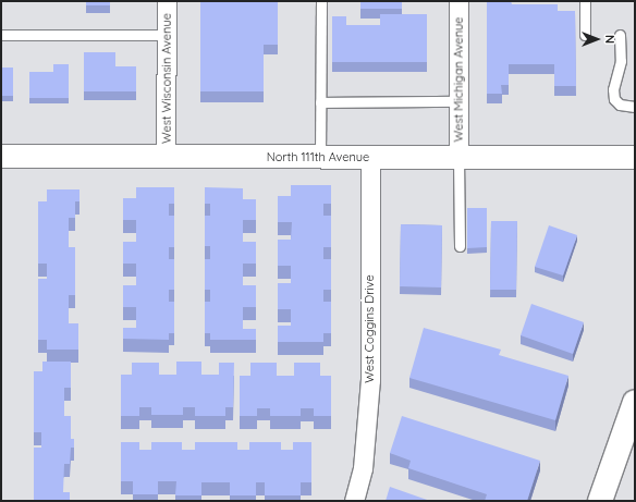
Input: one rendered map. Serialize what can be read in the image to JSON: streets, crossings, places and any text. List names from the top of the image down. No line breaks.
{"streets":{"street":["West Wisconsin Avenue","West Michigan Avenue","North 111th Avenue","West Coggins Drive"]},"crossings":[["West Wisconsin Avenue","North 111th Avenue"],["West Michigan Avenue","North 111th Avenue"],["North 111th Avenue","West Coggins Drive"]],"north":"right"}
